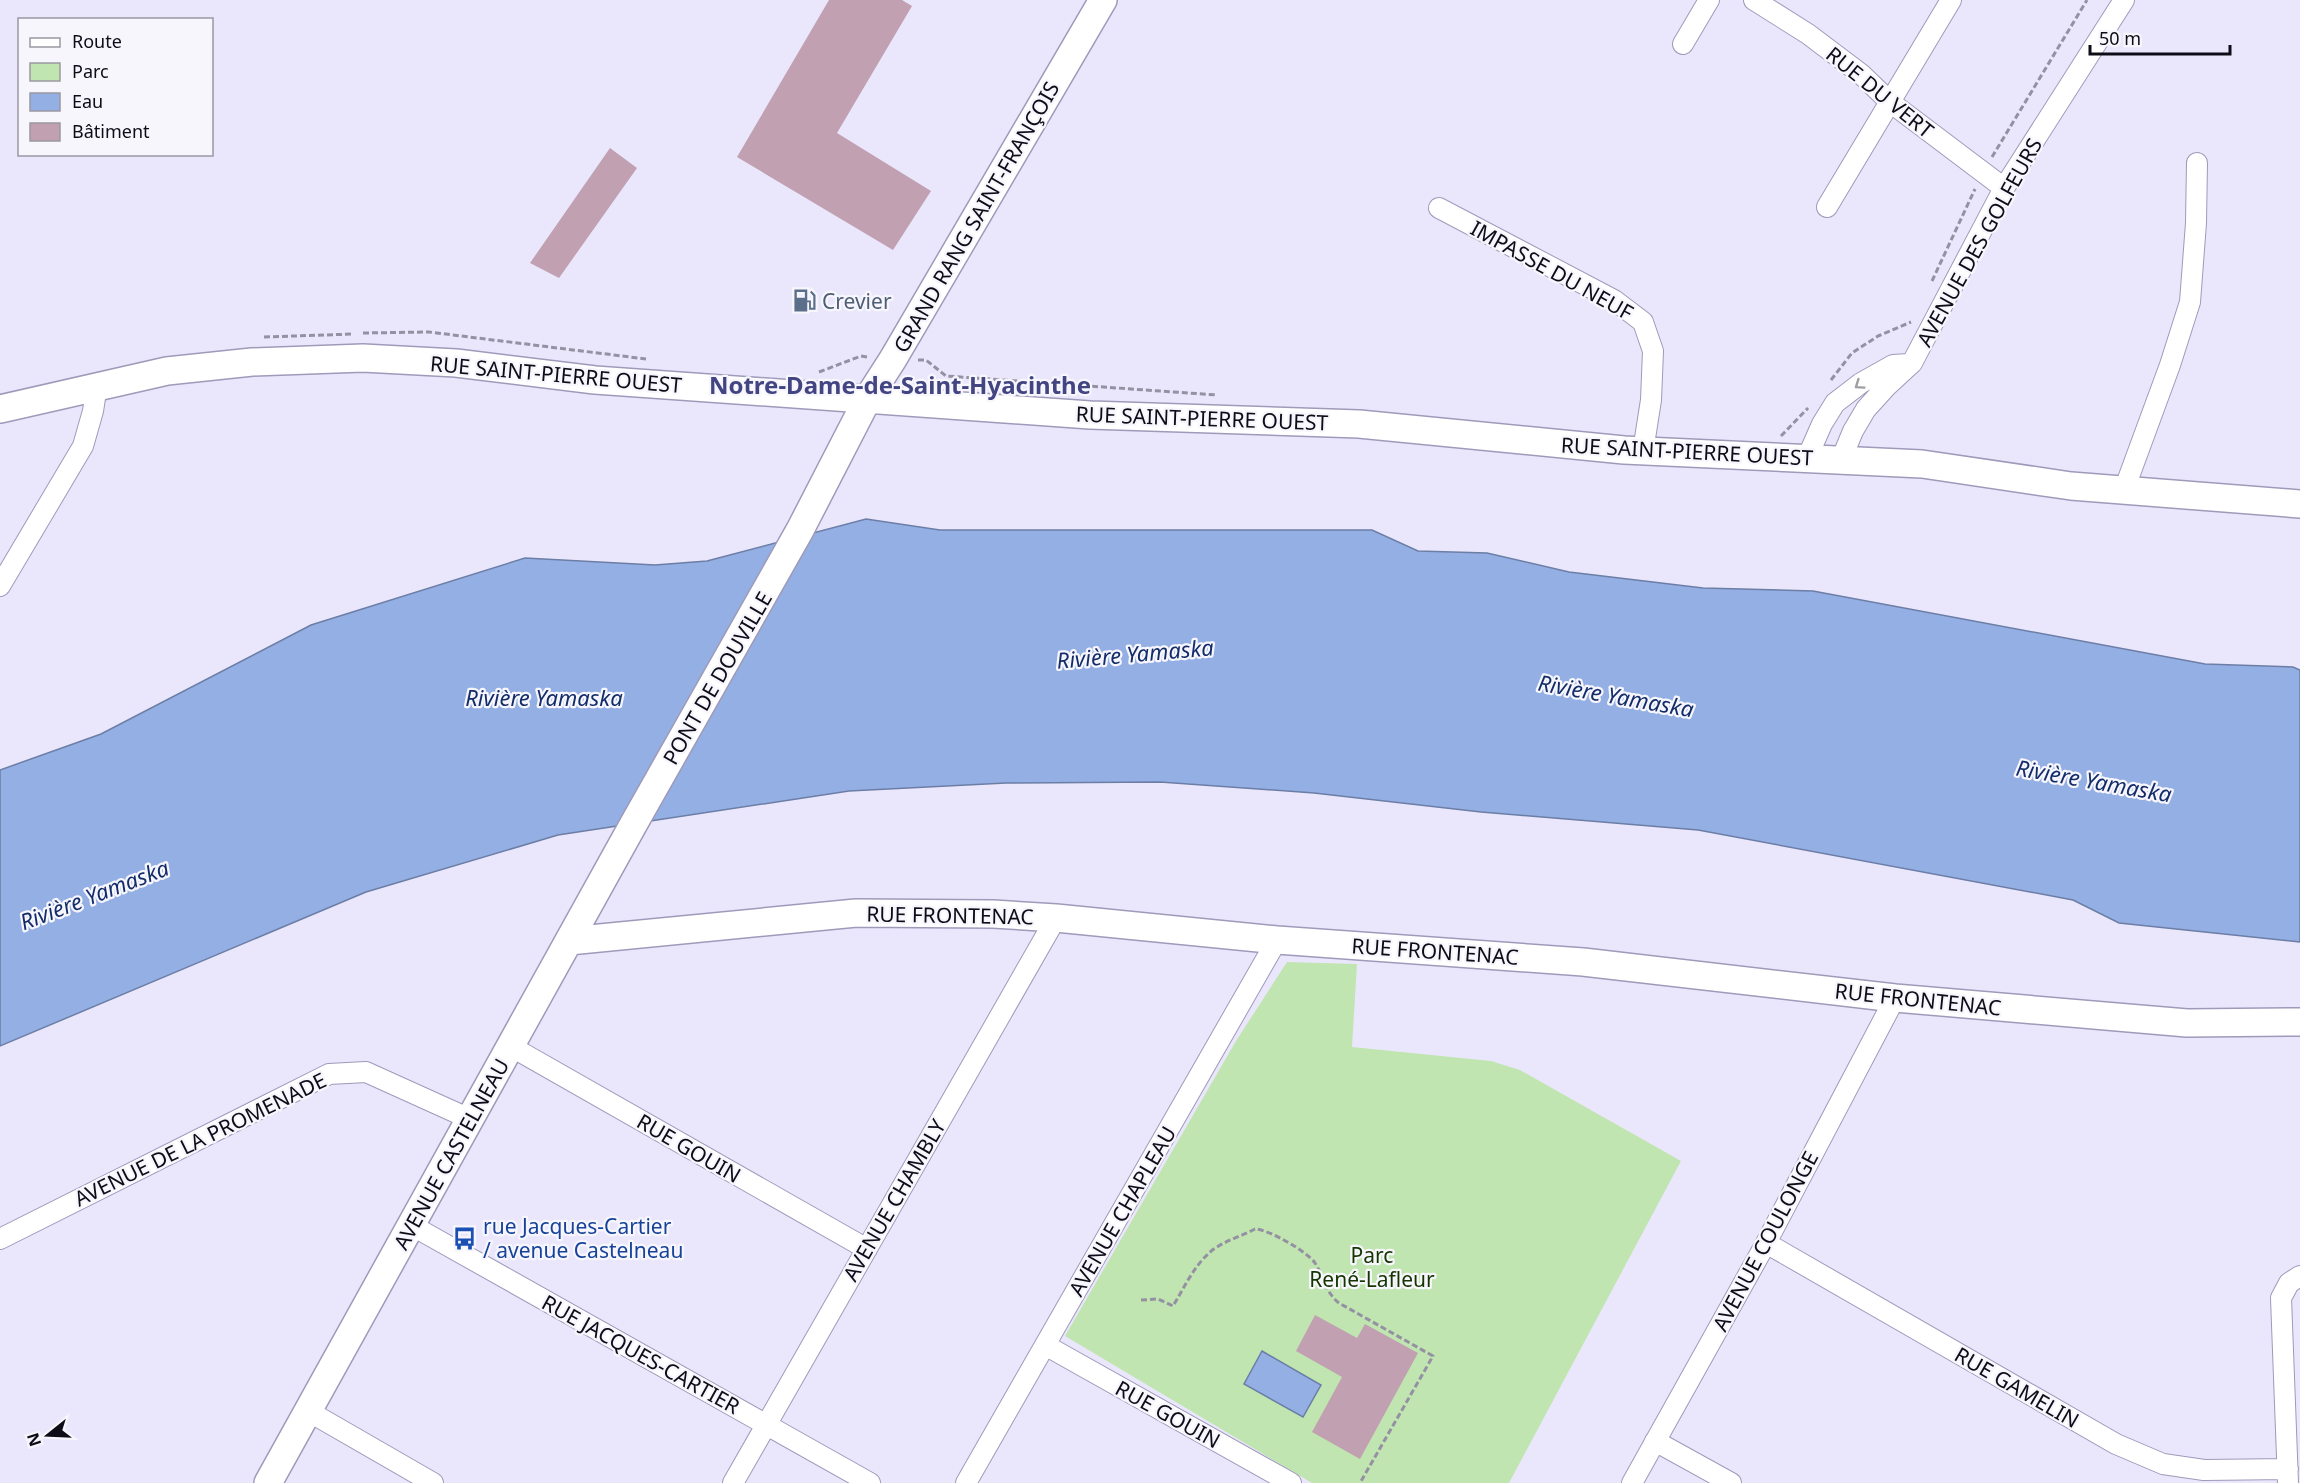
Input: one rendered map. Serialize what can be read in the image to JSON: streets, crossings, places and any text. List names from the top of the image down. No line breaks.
{"streets":{"main road":["GRAND RANG SAINT-FRANÇOIS","RUE SAINT-PIERRE OUEST","PONT DE DOUVILLE","RUE FRONTENAC","AVENUE CASTELNEAU"],"street":["RUE DU VERT","AVENUE DES GOLFEURS","IMPASSE DU NEUF","AVENUE DE LA PROMENADE","RUE GOUIN","AVENUE CHAMBLY","AVENUE CHAPLEAU","AVENUE COULONGE","RUE JACQUES-CARTIER","RUE GAMELIN"]},"crossings":[["RUE DU VERT","AVENUE DES GOLFEURS"],["GRAND RANG SAINT-FRANÇOIS","RUE SAINT-PIERRE OUEST"],["GRAND RANG SAINT-FRANÇOIS","PONT DE DOUVILLE"],["AVENUE DES GOLFEURS","RUE SAINT-PIERRE OUEST"],["IMPASSE DU NEUF","RUE SAINT-PIERRE OUEST"],["PONT DE DOUVILLE","AVENUE CASTELNEAU"],["RUE FRONTENAC","AVENUE CASTELNEAU"],["RUE FRONTENAC","AVENUE CHAMBLY"],["RUE FRONTENAC","AVENUE CHAPLEAU"],["RUE FRONTENAC","AVENUE COULONGE"],["AVENUE DE LA PROMENADE","AVENUE CASTELNEAU"],["RUE GOUIN","AVENUE CASTELNEAU"],["RUE GOUIN","AVENUE CHAMBLY"],["RUE GOUIN","AVENUE CHAPLEAU"],["AVENUE CASTELNEAU","RUE JACQUES-CARTIER"],["AVENUE CHAMBLY","RUE JACQUES-CARTIER"],["AVENUE COULONGE","RUE GAMELIN"]],"districts":["Notre-Dame-de-Saint-Hyacinthe"],"water":["Rivière Yamaska"],"parks":["Parc René-Lafleur"],"places":{"fuel station":["Crevier"],"bus stop":["rue Jacques-Cartier / avenue Castelneau"]},"legend":["Route","Parc","Eau","Bâtiment"],"scale_bar":"50 m","north":"left"}
